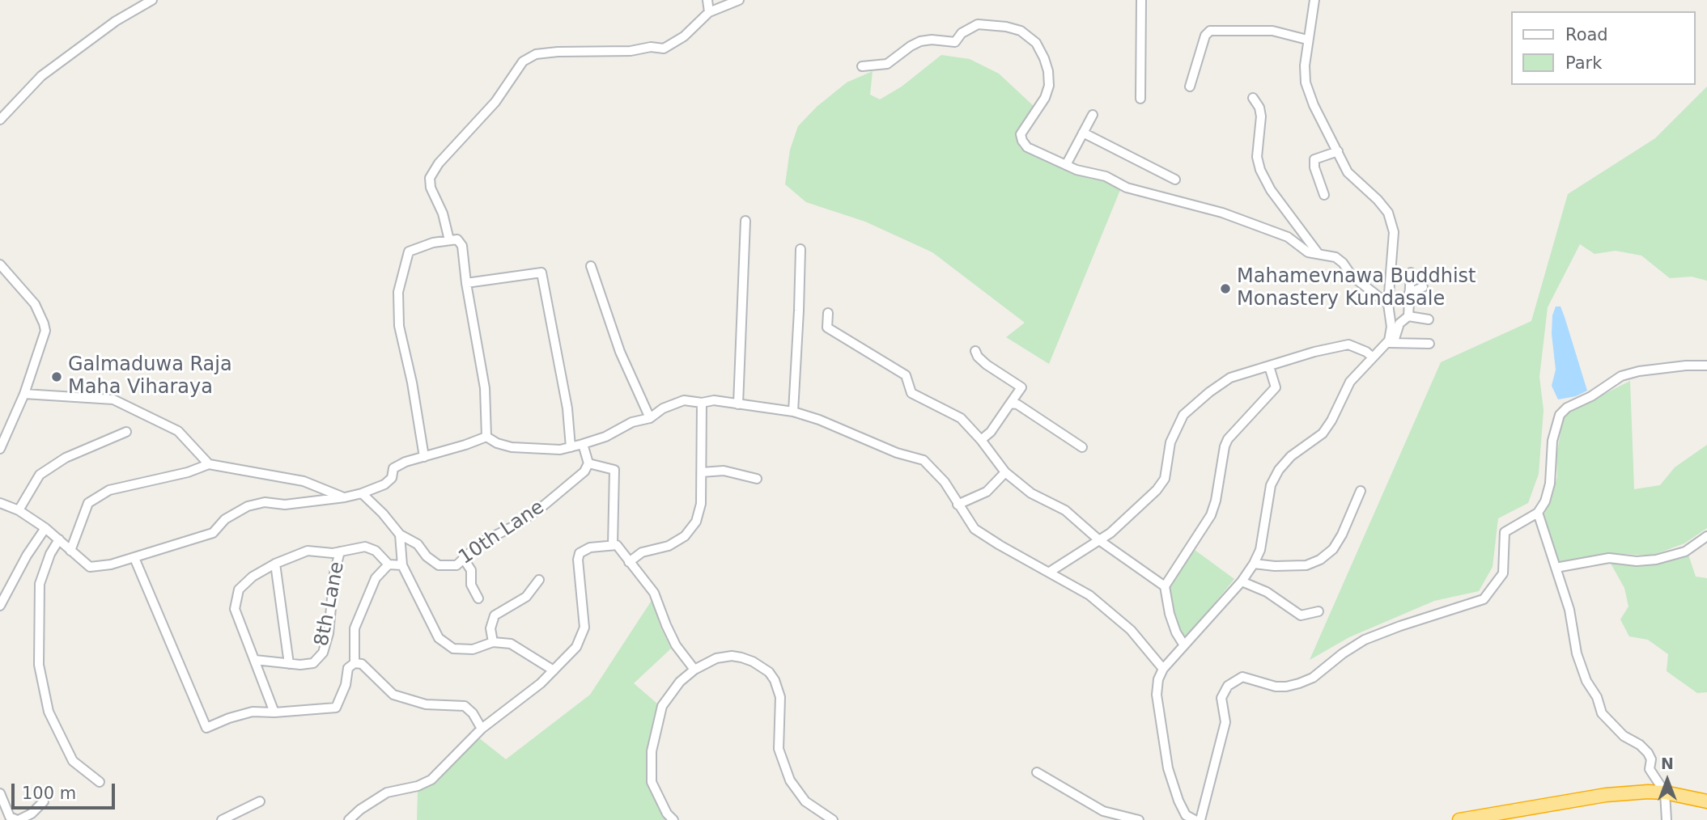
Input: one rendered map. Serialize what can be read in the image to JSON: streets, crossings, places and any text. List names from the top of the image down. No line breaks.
{"streets":{"street":["10th Lane","8th Lane"]},"places":["Mahamevnawa Buddhist Monastery Kundasale","Galmaduwa Raja Maha Viharaya"],"legend":["Road","Park"],"scale_bar":"100 m","north":"top"}
